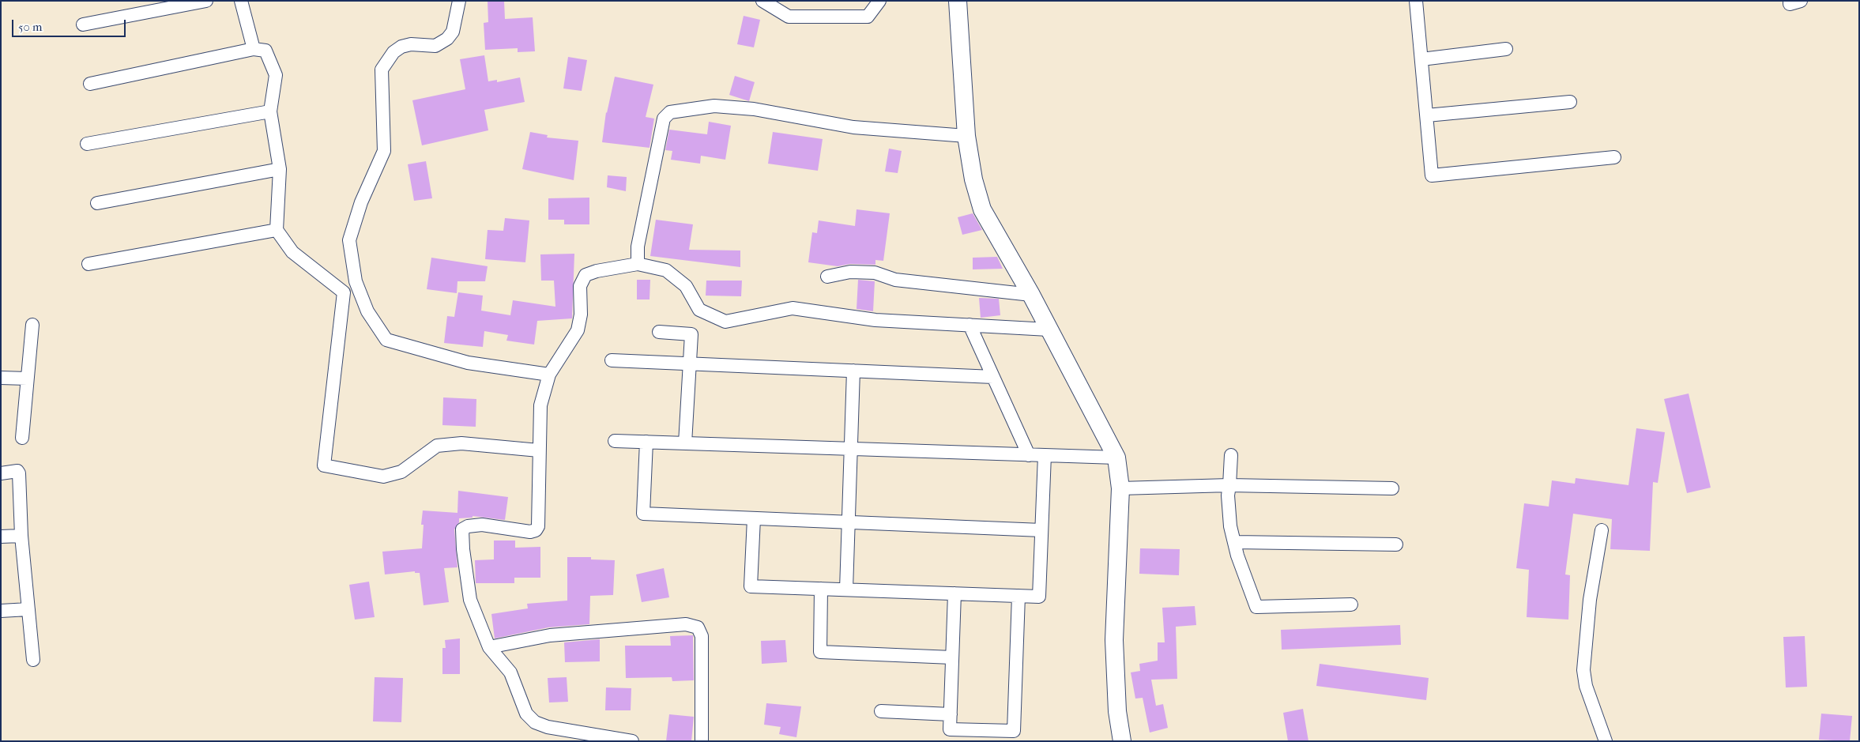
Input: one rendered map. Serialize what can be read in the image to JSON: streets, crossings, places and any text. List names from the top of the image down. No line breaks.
{"scale_bar":"50 m"}
